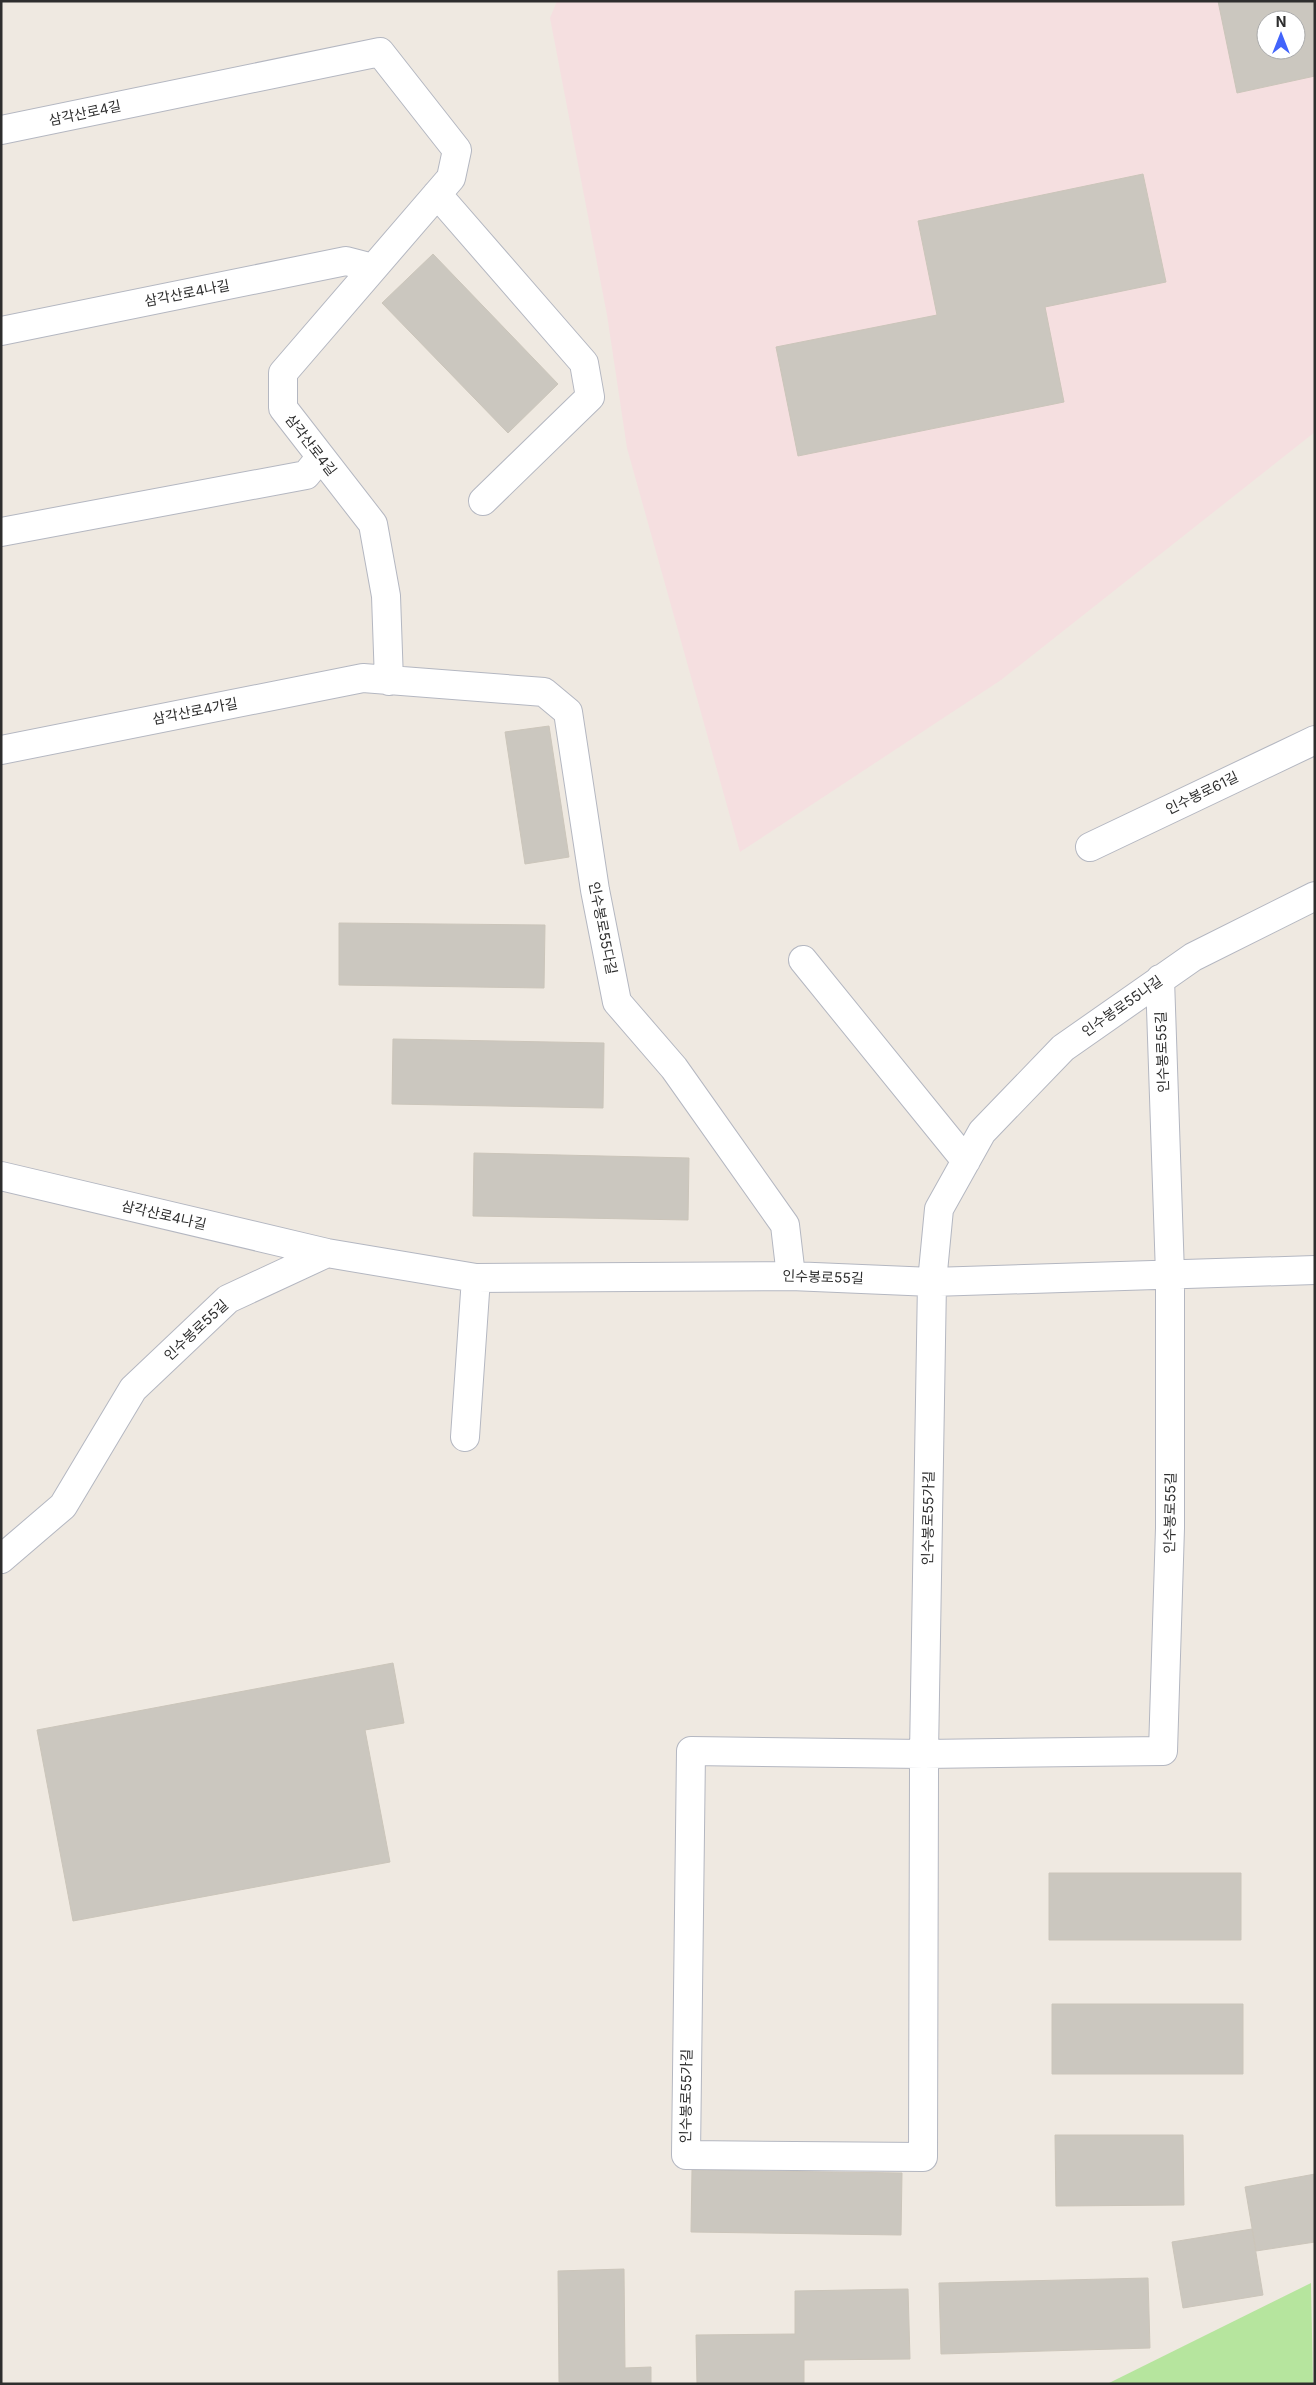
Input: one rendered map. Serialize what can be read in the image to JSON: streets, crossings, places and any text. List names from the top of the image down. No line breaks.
{"streets":{"street":["삼각산로4길","삼각산로4나길","삼각산로4가길","인수봉로61길","인수봉로55다길","인수봉로55나길","인수봉로55길","인수봉로55가길"]},"crossings":[["삼각산로4길","삼각산로4나길"],["삼각산로4길","삼각산로4가길"],["삼각산로4길","인수봉로55다길"],["삼각산로4나길","인수봉로55길"],["삼각산로4가길","인수봉로55다길"],["인수봉로55다길","인수봉로55길"],["인수봉로55나길","인수봉로55길"],["인수봉로55나길","인수봉로55가길"],["인수봉로55길","인수봉로55가길"]],"north":"top"}
